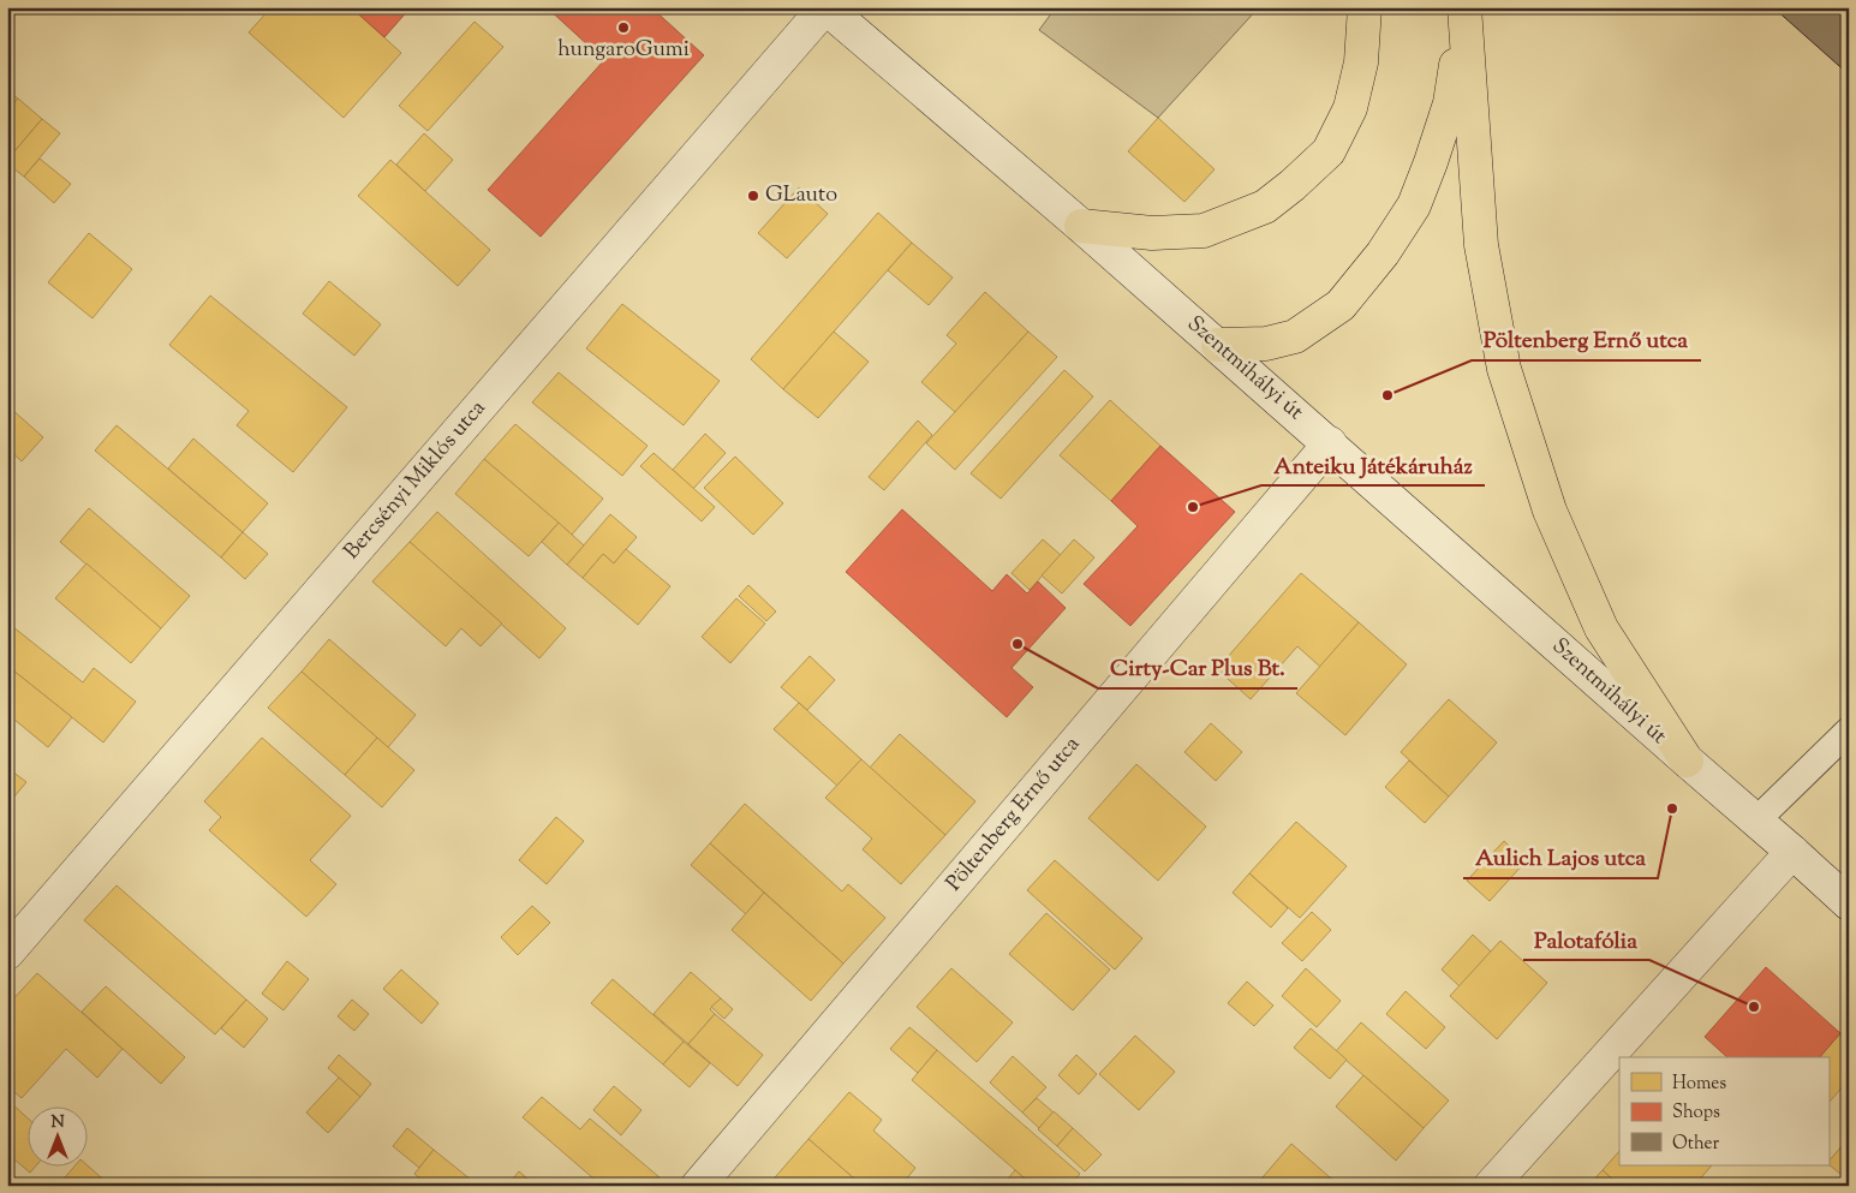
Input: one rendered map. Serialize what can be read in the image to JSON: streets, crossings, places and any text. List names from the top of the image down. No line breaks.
{"streets":{"street":["Szentmihályi út","Bercsényi Miklós utca","Pöltenberg Ernő utca"]},"crossings":[["Szentmihályi út","Bercsényi Miklós utca"],["Szentmihályi út","Pöltenberg Ernő utca"]],"places":["hungaroGumi","GLauto","Pöltenberg Ernő utca","Anteiku Játékáruház","Cirty-Car Plus Bt.","Aulich Lajos utca","Palotafólia"],"legend":["Homes","Shops","Other"],"north":"top"}
